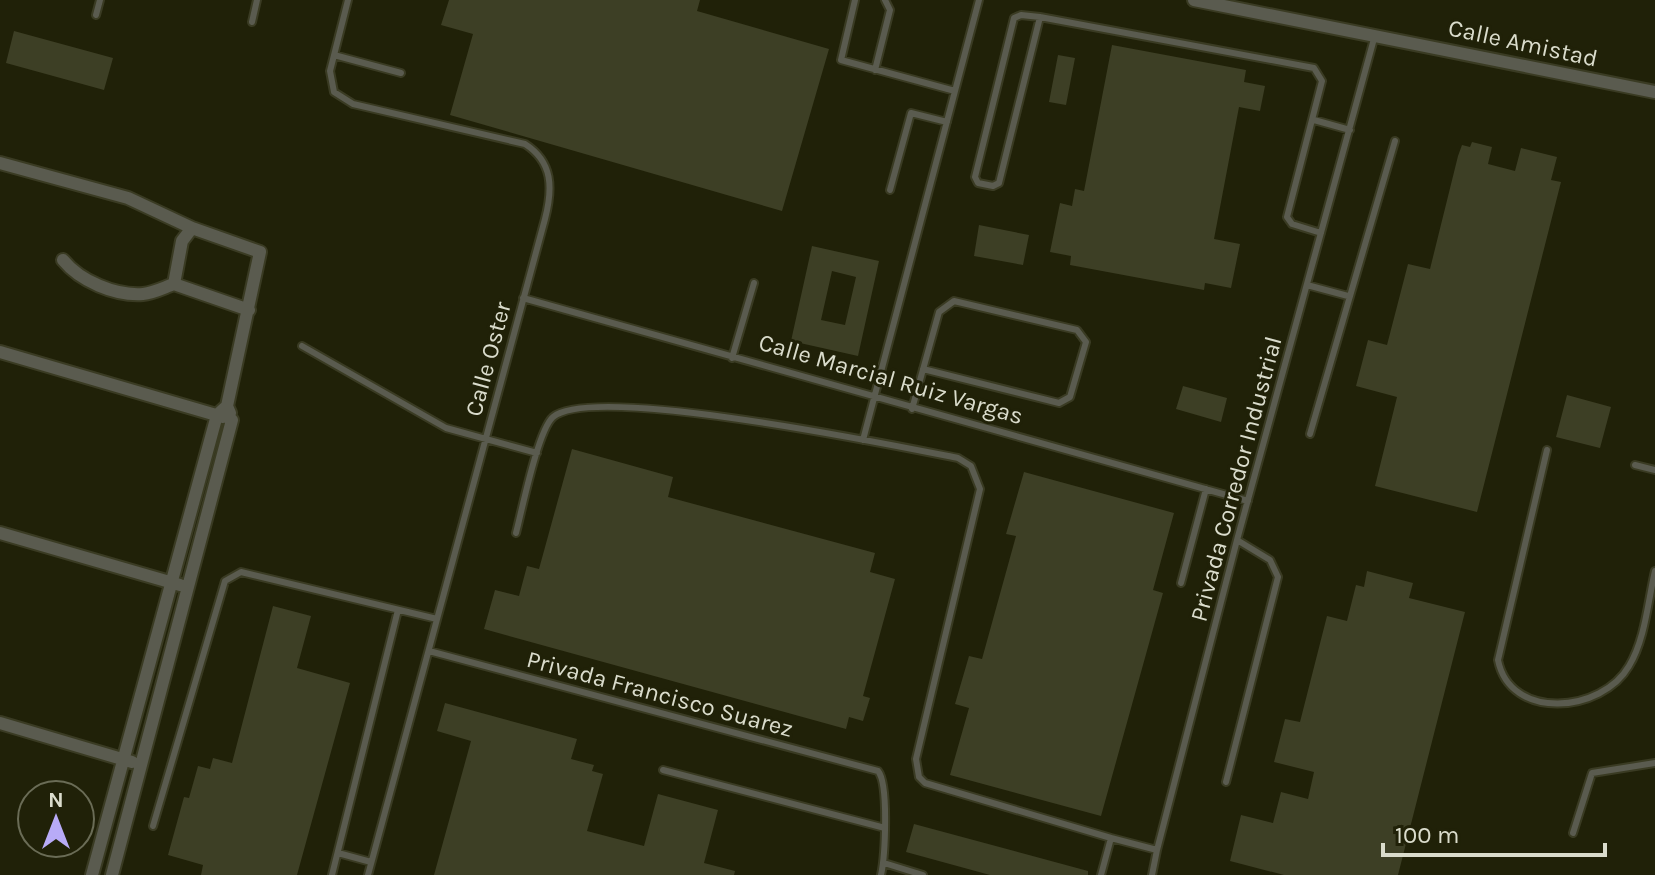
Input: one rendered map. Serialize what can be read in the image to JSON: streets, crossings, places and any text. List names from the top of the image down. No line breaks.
{"streets":{"street":["Calle Amistad"],"lane":["Calle Oster","Calle Marcial Ruiz Vargas","Privada Corredor Industrial","Privada Francisco Suarez"]},"crossings":[["Calle Amistad","Privada Corredor Industrial"],["Calle Oster","Calle Marcial Ruiz Vargas"],["Calle Oster","Privada Francisco Suarez"],["Calle Marcial Ruiz Vargas","Privada Corredor Industrial"]],"scale_bar":"100 m","north":"top"}
